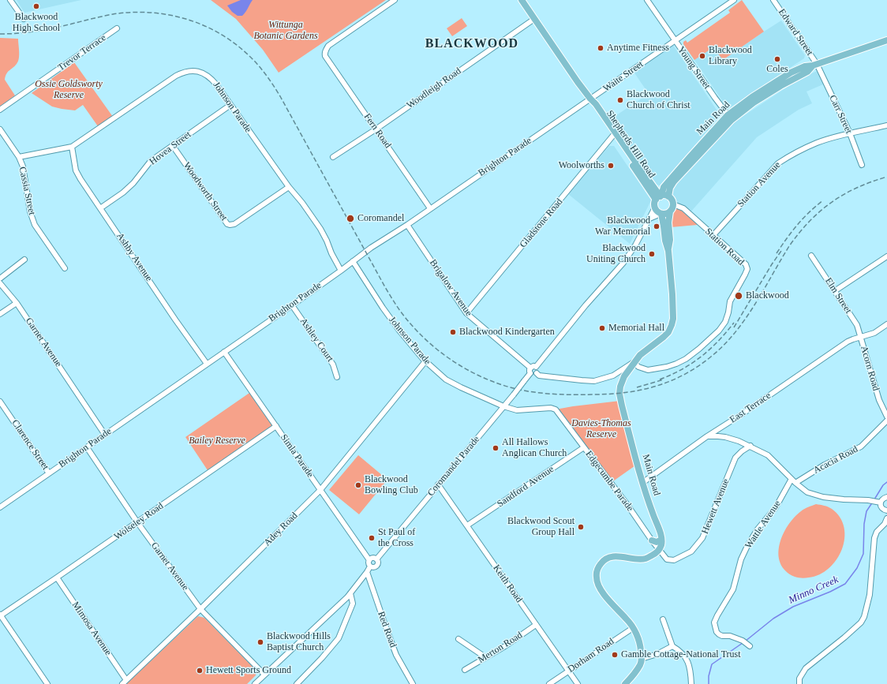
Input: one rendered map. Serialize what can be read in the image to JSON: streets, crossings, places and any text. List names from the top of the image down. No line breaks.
{"streets":{"main road":["Main Road","Shepherds Hill Road"],"street":["Edward Street","Trevor Terrace","Young Street","Waite Street","Woodleigh Road","Johnson Parade","Carr Street","Fern Road","Hovea Street","Brighton Parade","Station Avenue","Cassia Street","Woodworth Street","Gladstone Road","Station Road","Ashby Avenue","Brigalow Avenue","Elm Street","Ashley Court","Garnet Avenue","Acorn Road","East Terrace","Clarence Street","Simla Parade","Acacia Road","Coromandel Parade","Edgecumbe Parade","Sandford Avenue","Hewett Avenue","Wolseley Road","Wattle Avenue","Adey Road","Keith Road","Mimosa Avenue","Red Road","Merton Road","Dorham Road"]},"crossings":[["Edward Street","Carr Street"],["Edward Street","Main Road"],["Young Street","Waite Street"],["Young Street","Main Road"],["Waite Street","Shepherds Hill Road"],["Waite Street","Brighton Parade"],["Woodleigh Road","Fern Road"],["Woodleigh Road","Shepherds Hill Road"],["Johnson Parade","Hovea Street"],["Johnson Parade","Brighton Parade"],["Johnson Parade","Cassia Street"],["Johnson Parade","Woodworth Street"],["Johnson Parade","Ashby Avenue"],["Johnson Parade","Coromandel Parade"],["Johnson Parade","Edgecumbe Parade"],["Johnson Parade","Adey Road"],["Carr Street","Main Road"],["Carr Street","Station Avenue"],["Main Road","Shepherds Hill Road"],["Main Road","Station Road"],["Main Road","East Terrace"],["Main Road","Edgecumbe Parade"],["Main Road","Hewett Avenue"],["Fern Road","Brighton Parade"],["Shepherds Hill Road","Brighton Parade"],["Shepherds Hill Road","Gladstone Road"],["Shepherds Hill Road","Station Road"],["Hovea Street","Woodworth Street"],["Hovea Street","Ashby Avenue"],["Brighton Parade","Ashby Avenue"],["Brighton Parade","Brigalow Avenue"],["Brighton Parade","Ashley Court"],["Brighton Parade","Garnet Avenue"],["Brighton Parade","Clarence Street"],["Brighton Parade","Simla Parade"],["Station Avenue","Station Road"],["Gladstone Road","Brigalow Avenue"],["Brigalow Avenue","Coromandel Parade"],["Elm Street","Acorn Road"],["Elm Street","East Terrace"],["Garnet Avenue","Wolseley Road"],["Garnet Avenue","Adey Road"],["Acorn Road","East Terrace"],["Simla Parade","Coromandel Parade"],["Simla Parade","Wolseley Road"],["Simla Parade","Adey Road"],["Coromandel Parade","Edgecumbe Parade"],["Coromandel Parade","Keith Road"],["Edgecumbe Parade","Sandford Avenue"],["Edgecumbe Parade","Hewett Avenue"],["Sandford Avenue","Keith Road"],["Wolseley Road","Mimosa Avenue"],["Adey Road","Mimosa Avenue"],["Keith Road","Merton Road"],["Keith Road","Dorham Road"]],"districts":["BLACKWOOD"],"water":["Minno Creek"],"parks":["Wittunga Botanic Gardens","Ossie Goldsworty Reserve","Davies-Thomas Reserve","Bailey Reserve"],"places":["Blackwood High School","Anytime Fitness","Blackwood Library","Coles","Blackwood Church of Christ","Woolworths","Coromandel","Blackwood War Memorial","Blackwood Uniting Church","Blackwood","Memorial Hall","Blackwood Kindergarten","All Hallows Anglican Church","Blackwood Bowling Club","Blackwood Scout Group Hall","St Paul of the Cross","Blackwood Hills Baptist Church","Gamble Cottage-National Trust","Hewett Sports Ground"]}
